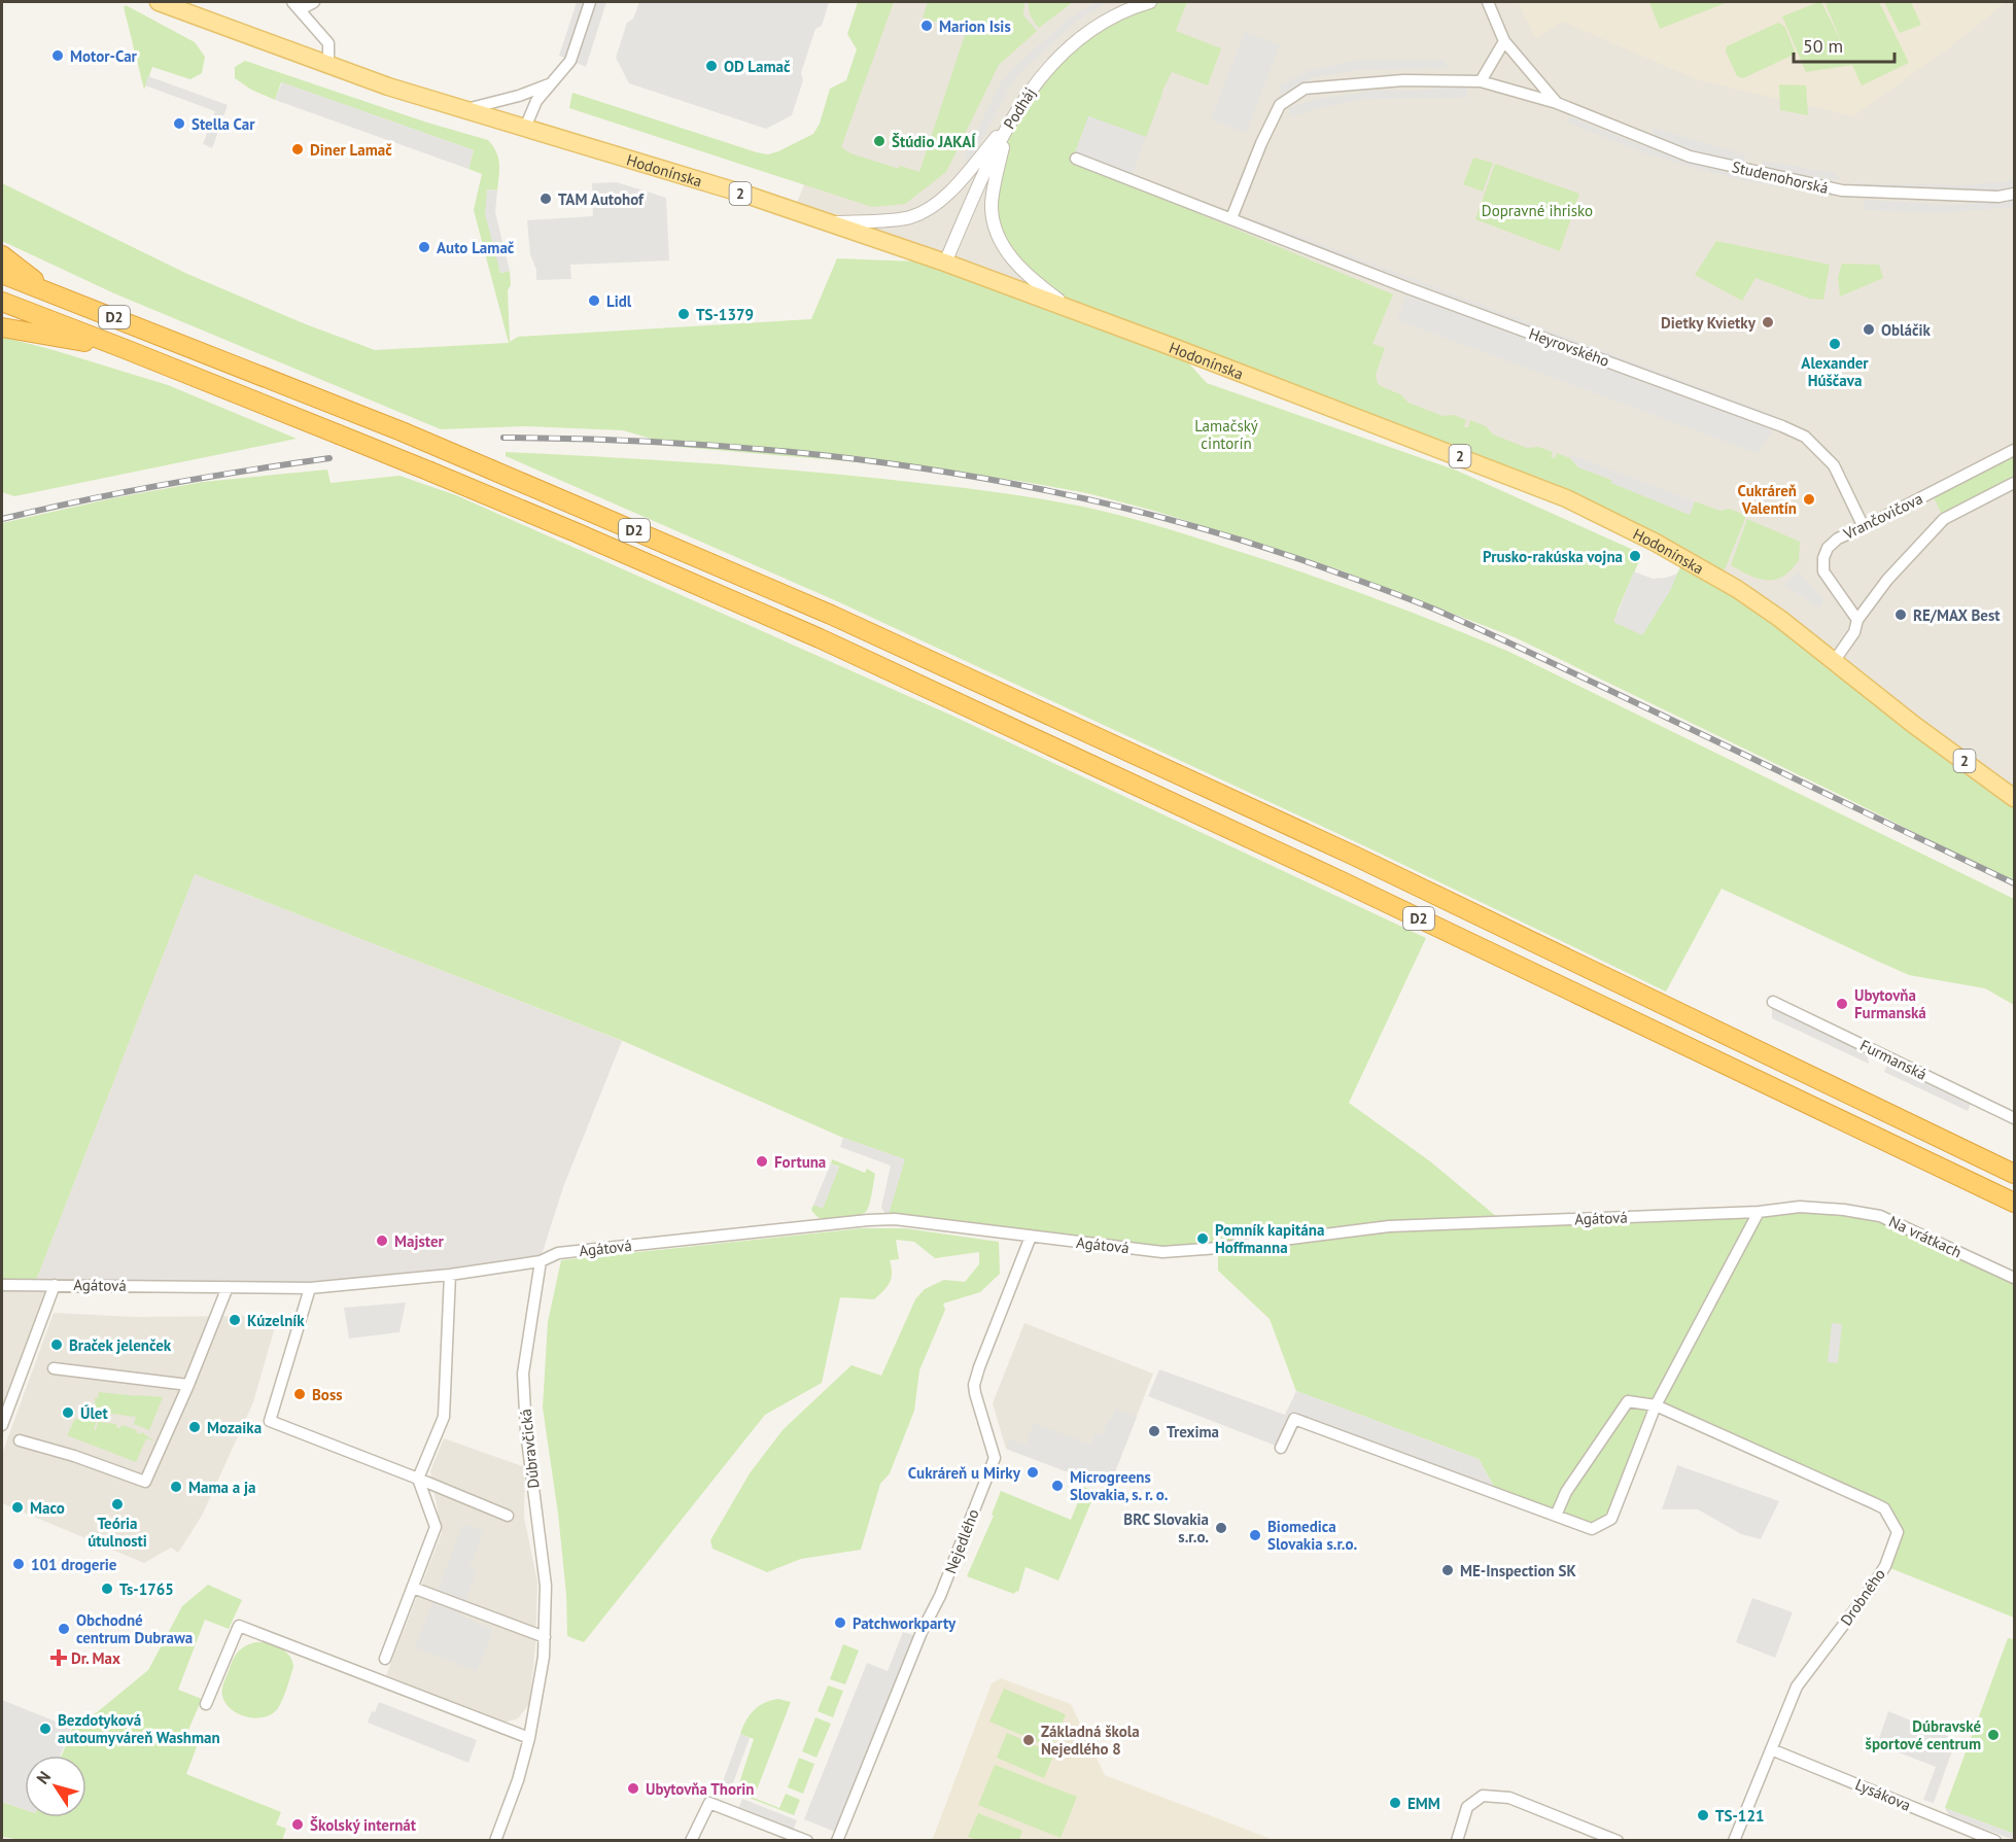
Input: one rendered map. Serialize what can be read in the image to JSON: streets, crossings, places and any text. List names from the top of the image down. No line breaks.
{"streets":{"highway":["D2"],"main road":["Hodonínska","2"],"street":["Podháj","Studenohorská","Heyrovského","Vrančovičova","Furmanská","Agátová","Na vrátkach","Dúbravčická","Nejedlého","Drobného","Lysákova"]},"crossings":[["Podháj","Hodonínska"],["Hodonínska","Vrančovičova"],["Studenohorská","Heyrovského"],["Heyrovského","Vrančovičova"],["Agátová","Na vrátkach"],["Agátová","Dúbravčická"],["Agátová","Nejedlého"],["Drobného","Lysákova"]],"parks":["Dopravné ihrisko","Lamačský cintorín"],"places":{"other":["Marion Isis","Motor-Car","OD Lamač","Stella Car","Štúdio JAKAÍ","Diner Lamač","TAM Autohof","Auto Lamač","Lidl","TS-1379","Dietky Kvietky","Obláčik","Alexander Húščava","Cukráreň Valentín","Prusko-rakúska vojna","RE/MAX Best","Ubytovňa Furmanská","Fortuna","Pomník kapitána Hoffmanna","Majster","Kúzelník","Braček jelenček","Boss","Úlet","Mozaika","Trexima","Cukráreň u Mirky","Microgreens Slovakia, s. r. o.","Mama a ja","Teória útulnosti","Maco","BRC Slovakia s.r.o.","Biomedica Slovakia s.r.o.","101 drogerie","ME-Inspection SK","Ts-1765","Patchworkparty","Obchodné centrum Dubrawa","Bezdotyková autoumyváreň Washman","Dúbravské športové centrum","Základná škola Nejedlého 8","Ubytovňa Thorin","EMM","TS-121","Školský internát"],"health":["Dr. Max"]},"scale_bar":"50 m","north":"top left"}
